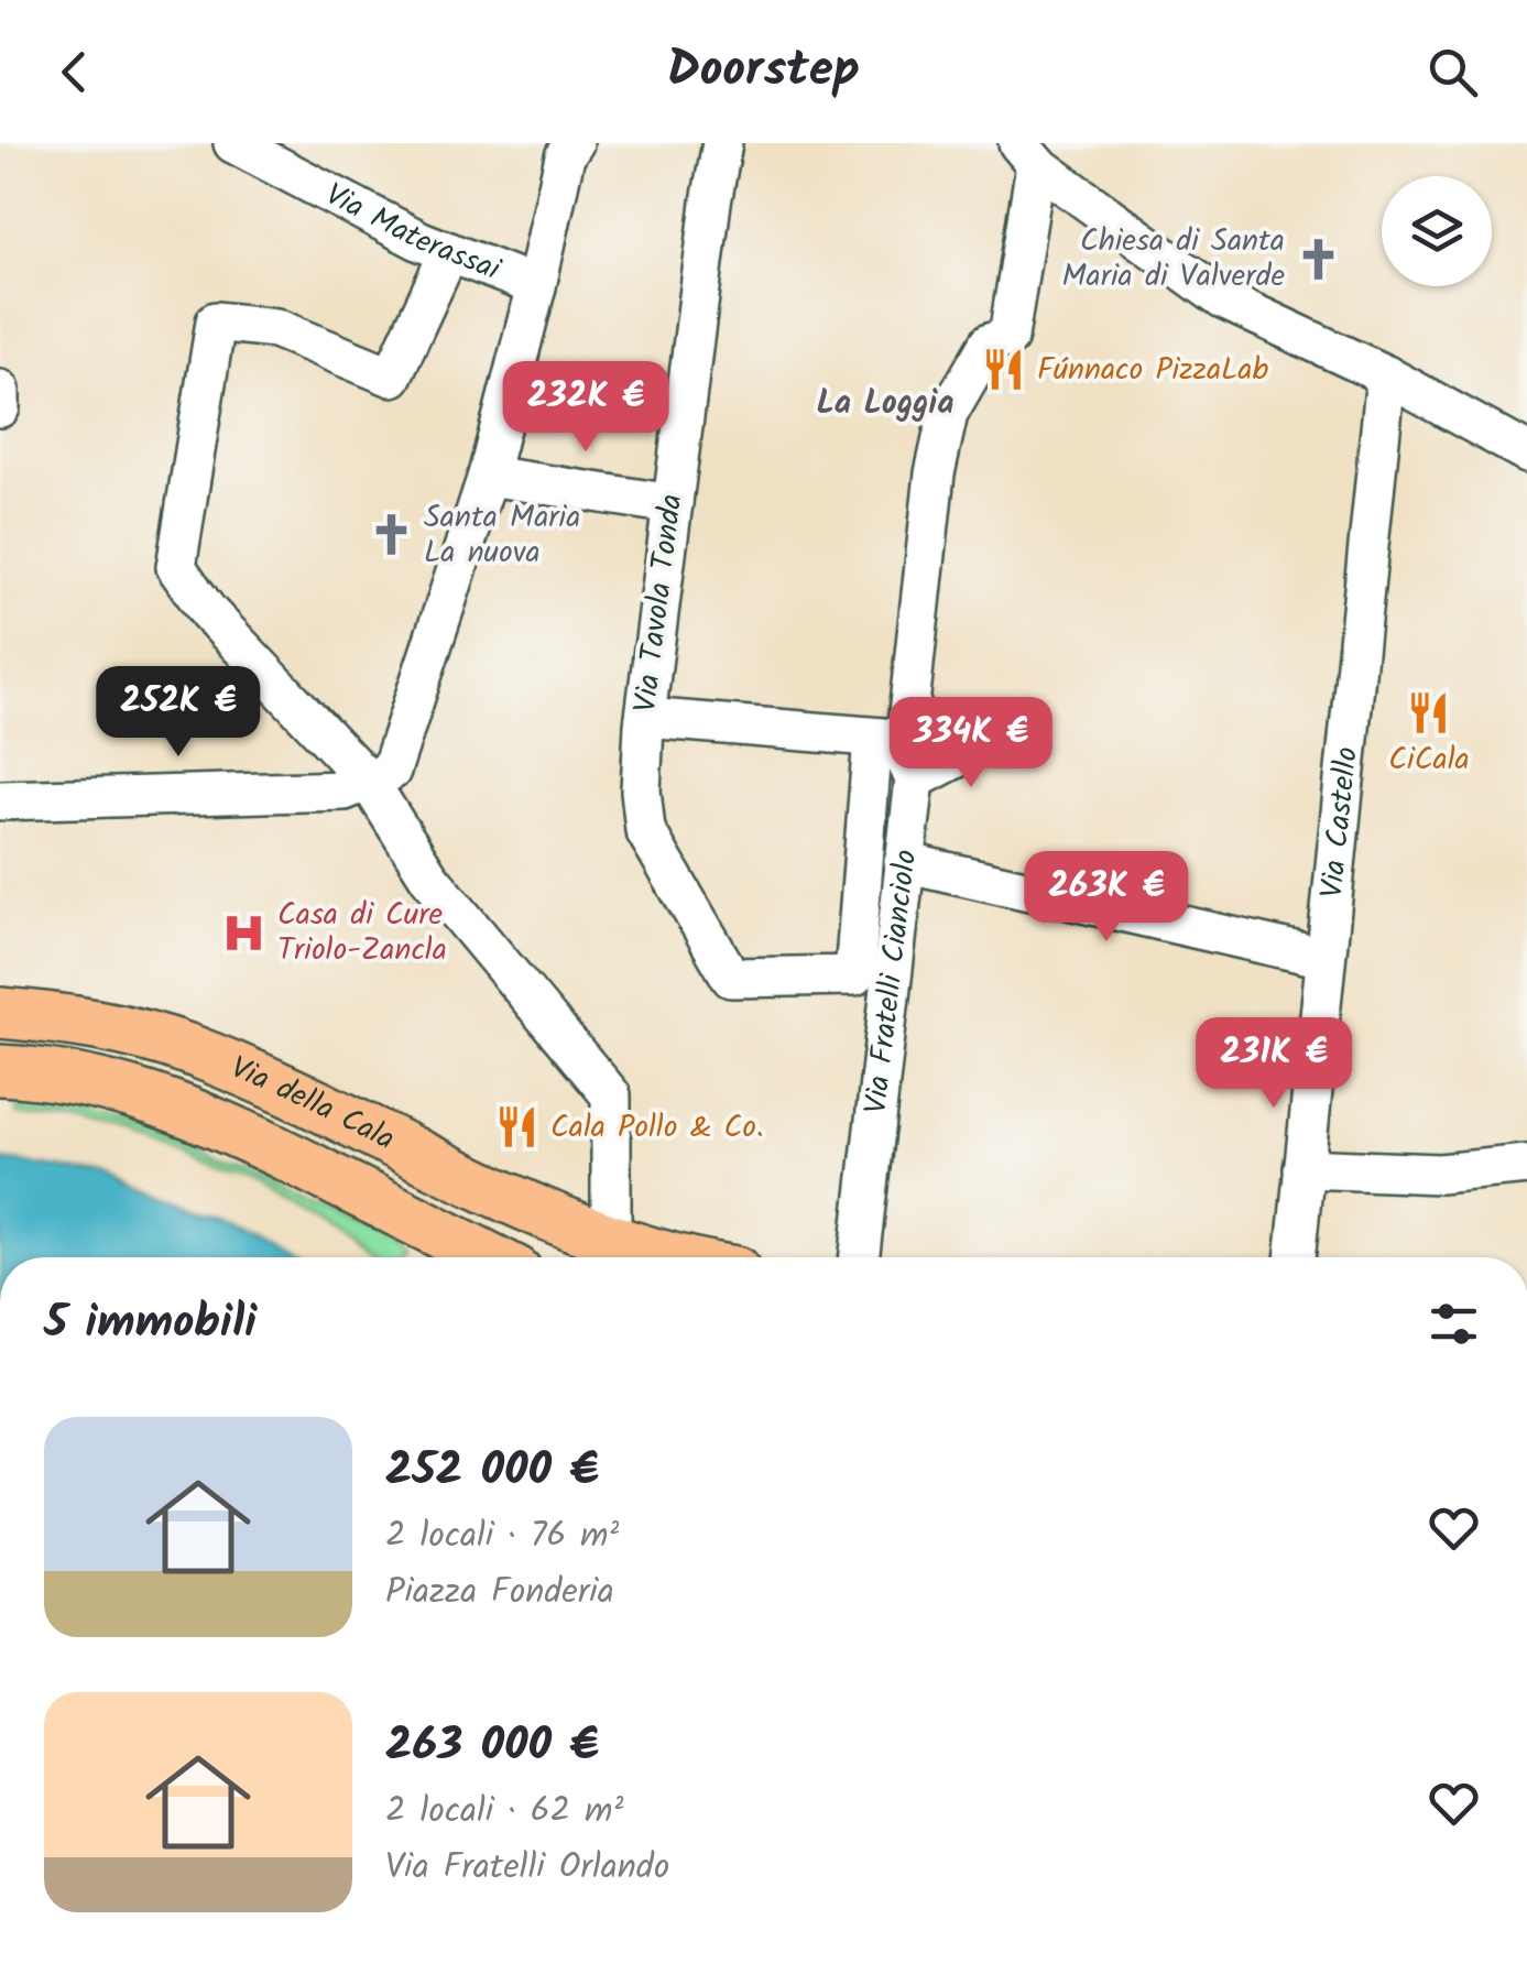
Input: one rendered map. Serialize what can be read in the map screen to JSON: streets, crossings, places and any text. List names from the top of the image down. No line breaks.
{"streets":{"main road":["Via della Cala"],"street":["Via Materassai","Via Tavola Tonda","Via Castello","Via Fratelli Cianciolo"]},"districts":["La Loggia"],"places":{"church":["Chiesa di Santa Maria di Valverde","Santa Maria La nuova"],"restaurant":["Fúnnaco PizzaLab","CiCala","Cala Pollo & Co."],"hospital":["Casa di Cure Triolo-Zancla"]},"page":{"header":"Doorstep","price":["232K €","252K €","334K €","263K €","231K €"],"heading":"5 immobili","list":[{"name":"252 000 €","note":"2 locali · 76 m² · Piazza Fonderia"},{"name":"263 000 €","note":"2 locali · 62 m² · Via Fratelli Orlando"}]}}
